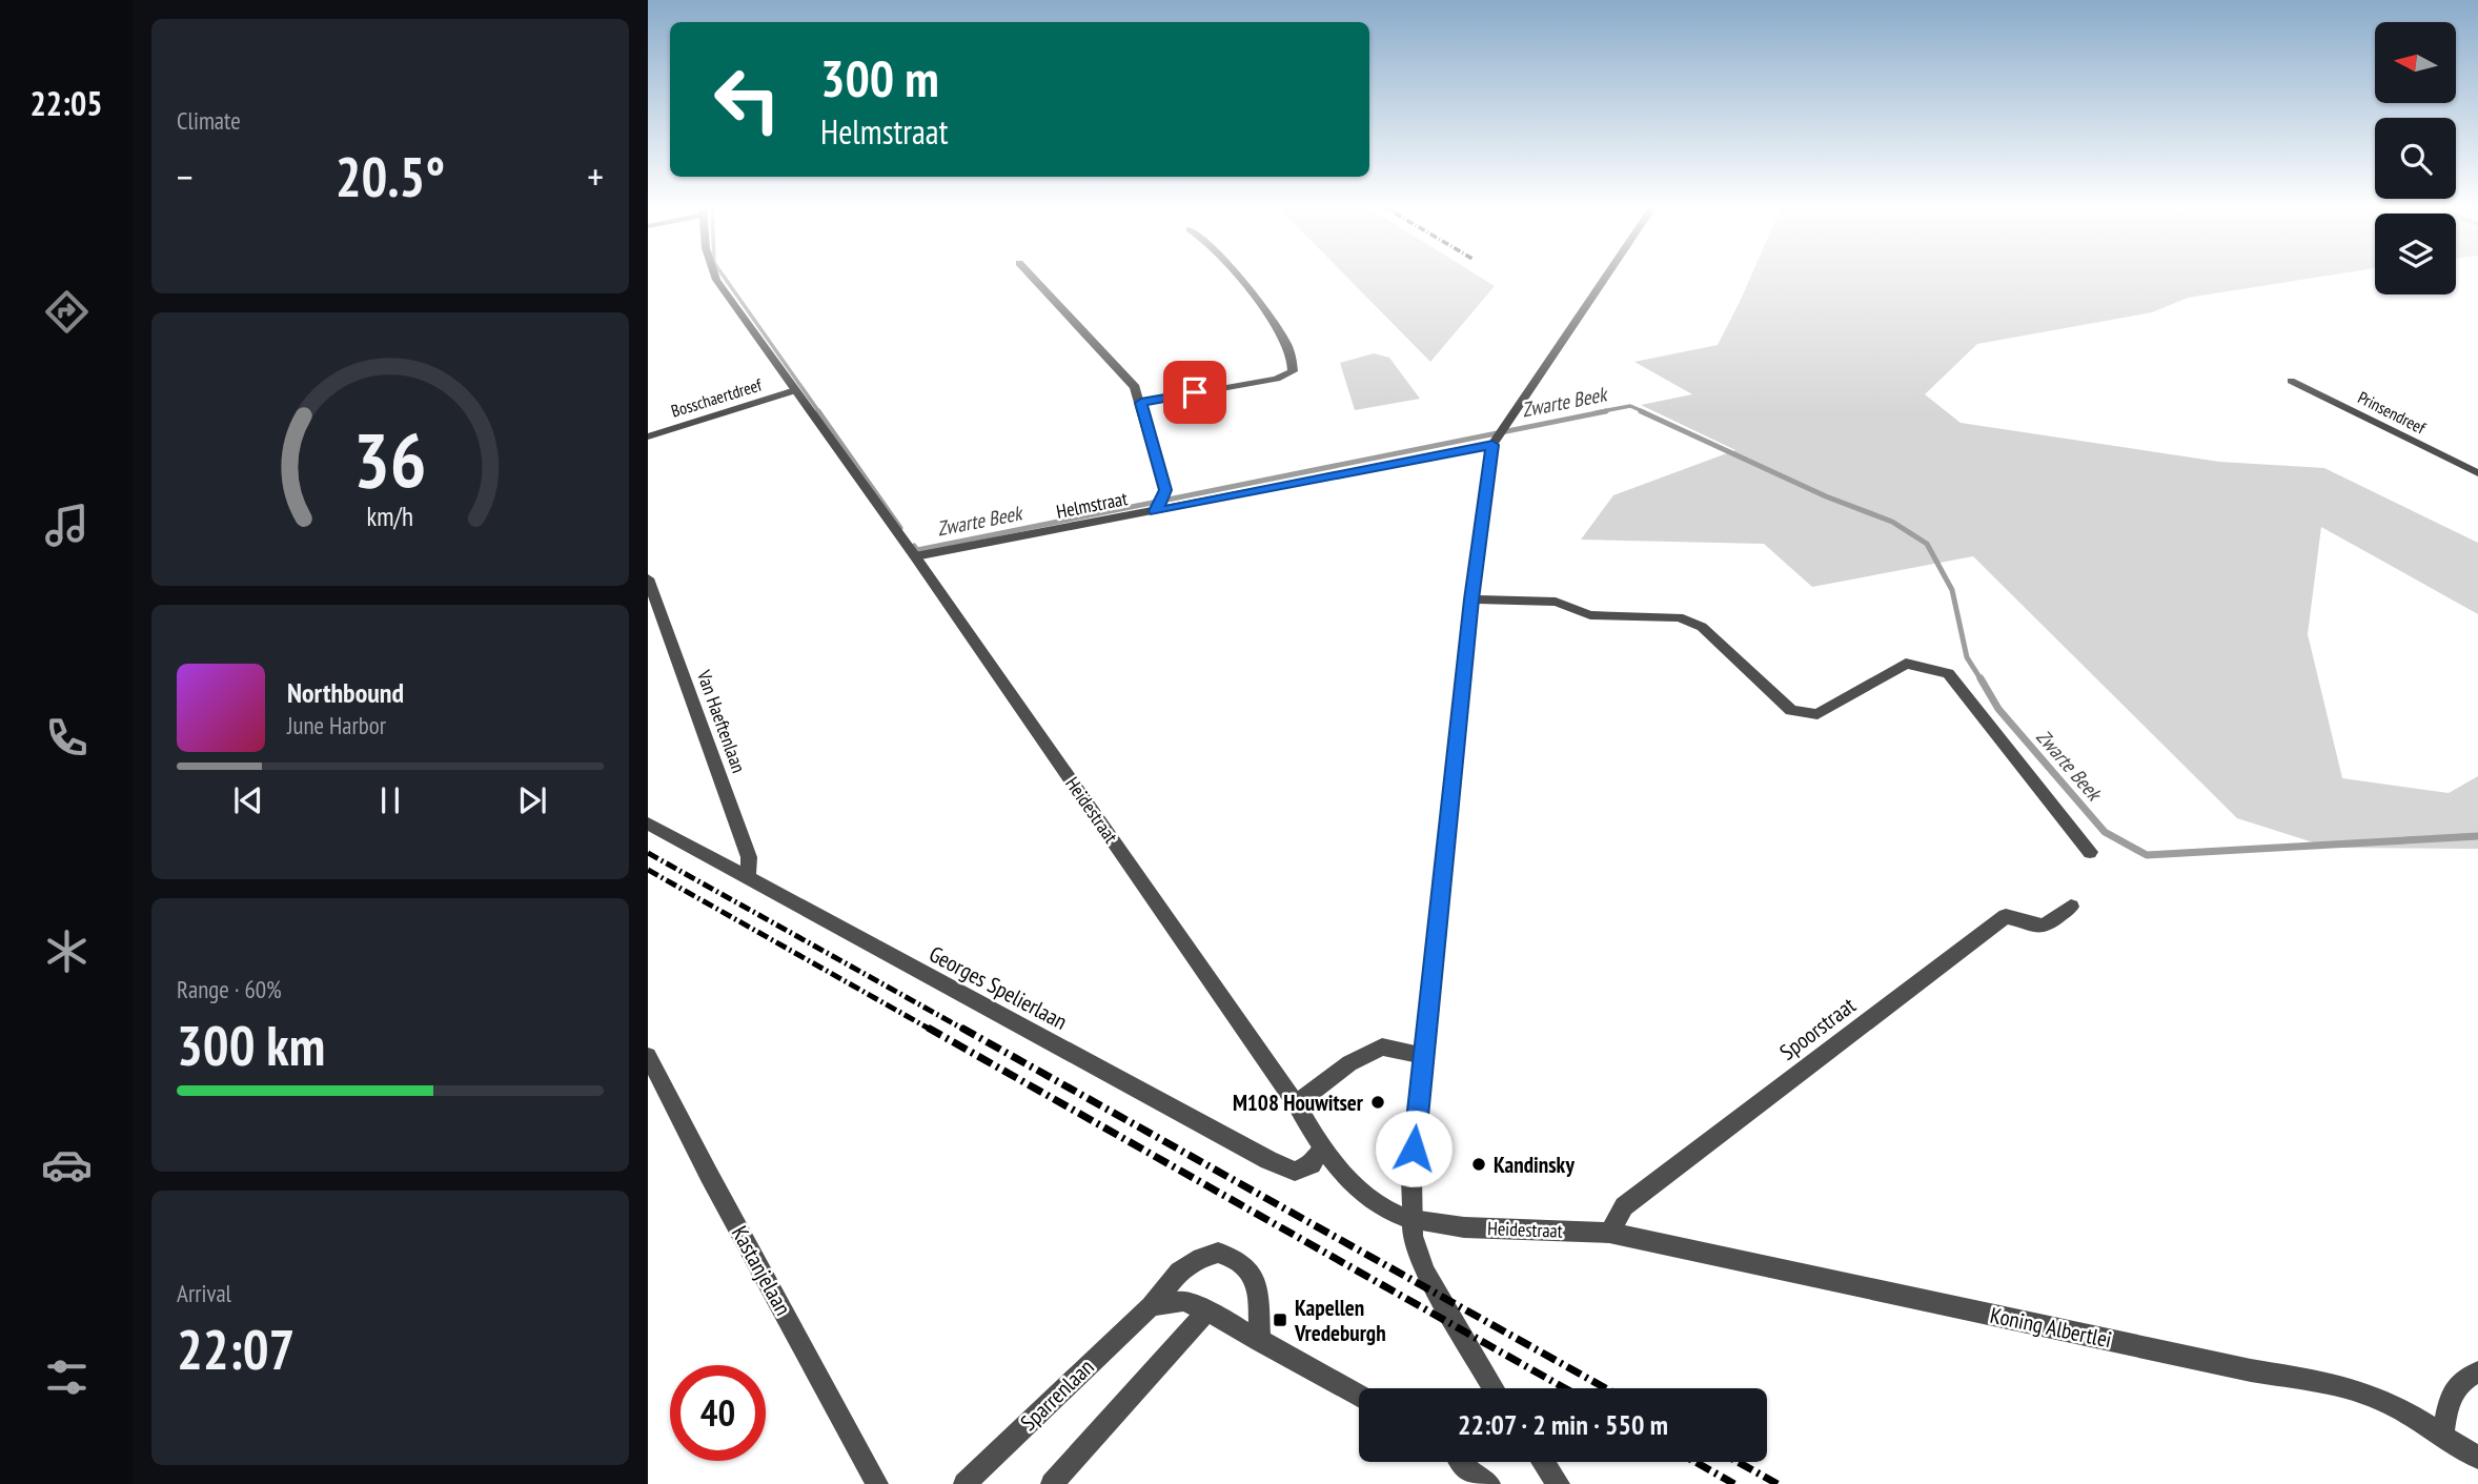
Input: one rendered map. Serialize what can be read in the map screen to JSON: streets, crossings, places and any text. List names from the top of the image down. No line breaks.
{"streets":{"street":["Bosschaertdreef","Prinsendreef","Helmstraat","Van Haeftenlaan","Heidestraat","Georges Spelierlaan","Spoorstraat","Kastanjelaan","Koning Albertlei","Sparrenlaan"]},"crossings":[["Bosschaertdreef","Heidestraat"],["Helmstraat","Heidestraat"],["Van Haeftenlaan","Georges Spelierlaan"],["Heidestraat","Georges Spelierlaan"],["Heidestraat","Spoorstraat"],["Heidestraat","Koning Albertlei"],["Spoorstraat","Koning Albertlei"]],"water":["Zwarte Beek"],"places":{"other":["M108 Houwitser","Kandinsky"],"transit":["Kapellen Vredeburgh"]},"north":"left","page":{"tabs":"22:05","tile":["Climate",["Range · 60%","300 km"],["Arrival","22:07"]],"turn":["300 m","Helmstraat"],"heat":["−","20.5°","+"],"song":["Northbound","June Harbor"],"limit":"40","trip":"22:07 · 2 min · 550 m","gauge":["36","km/h"]}}
